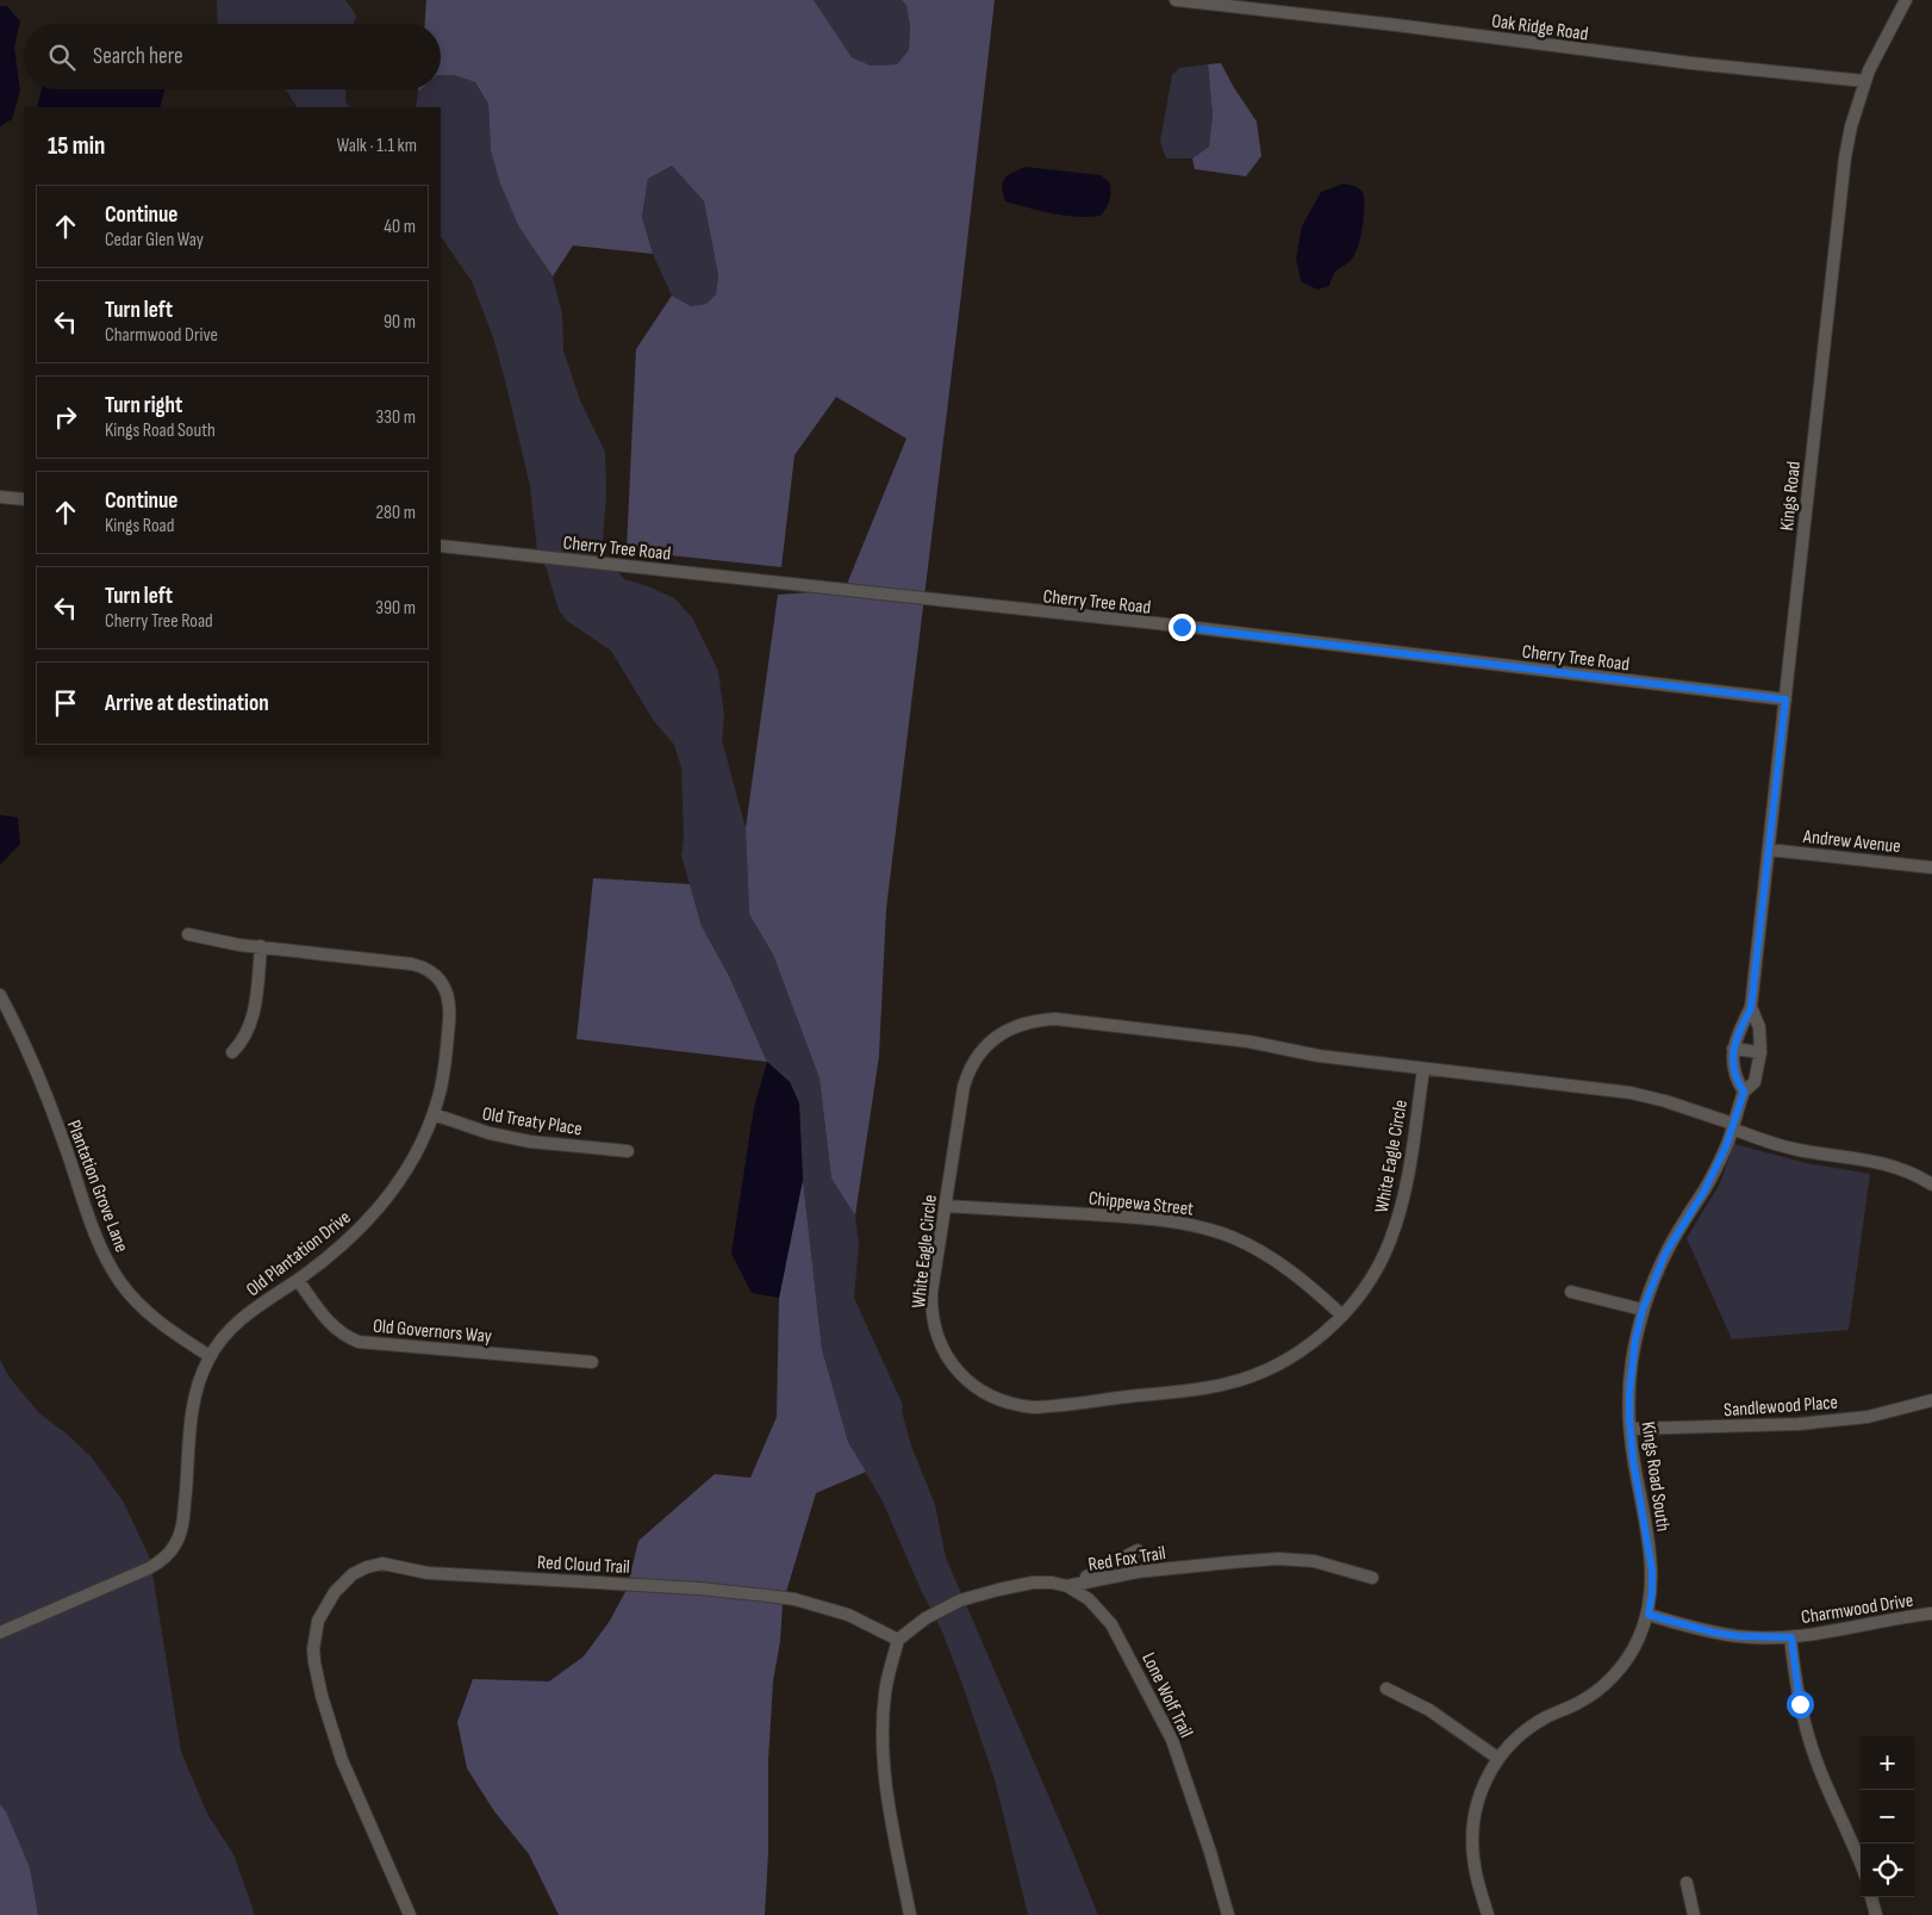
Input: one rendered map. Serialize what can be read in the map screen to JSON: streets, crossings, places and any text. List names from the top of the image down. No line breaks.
{"streets":{"street":["Oak Ridge Road","Kings Road","Cherry Tree Road","Andrew Avenue","Old Treaty Place","White Eagle Circle","Plantation Grove Lane","Chippewa Street","Old Plantation Drive","Old Governors Way","Sandlewood Place","Kings Road South","Red Fox Trail","Red Cloud Trail","Charmwood Drive","Lone Wolf Trail"]},"crossings":[["Oak Ridge Road","Kings Road"],["Kings Road","Cherry Tree Road"],["Kings Road","Andrew Avenue"],["Kings Road","White Eagle Circle"],["Kings Road","Kings Road South"],["Old Treaty Place","Old Plantation Drive"],["White Eagle Circle","Chippewa Street"],["White Eagle Circle","Kings Road South"],["Plantation Grove Lane","Old Plantation Drive"],["Old Plantation Drive","Old Governors Way"],["Sandlewood Place","Kings Road South"],["Kings Road South","Charmwood Drive"],["Red Fox Trail","Red Cloud Trail"],["Red Fox Trail","Lone Wolf Trail"]],"page":{"search":"Search here","heading":["15 min","Walk · 1.1 km"],"list":[["Continue","Cedar Glen Way","40 m"],["Turn left","Charmwood Drive","90 m"],["Turn right","Kings Road South","330 m"],["Continue","Kings Road","280 m"],["Turn left","Cherry Tree Road","390 m"],"Arrive at destination"],"map_buttons":["+","−"]}}
